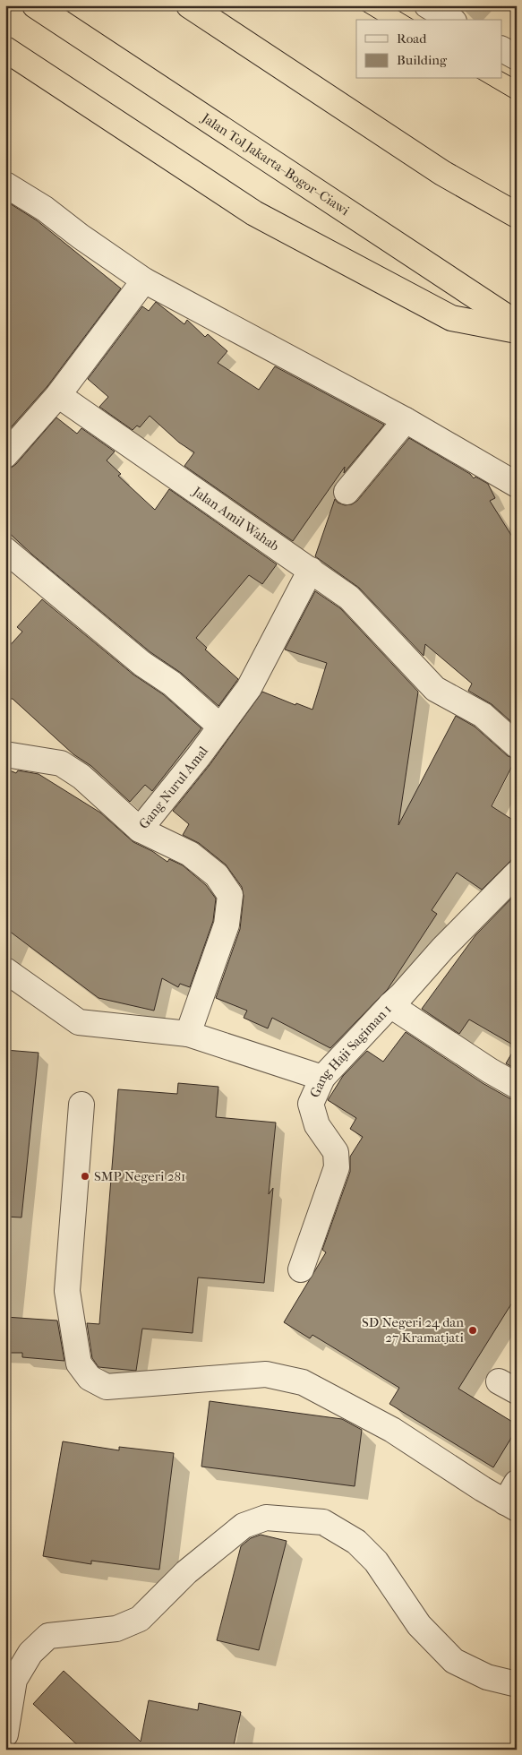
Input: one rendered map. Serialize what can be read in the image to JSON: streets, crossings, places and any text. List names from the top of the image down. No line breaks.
{"streets":{"highway":["Jalan Tol Jakarta–Bogor–Ciawi"],"street":["Jalan Amil Wahab","Gang Nurul Amal","Gang Haji Sagiman 1"]},"crossings":[["Jalan Amil Wahab","Gang Nurul Amal"]],"places":["SMP Negeri 281","SD Negeri 24 dan 27 Kramatjati"],"legend":["Road","Building"]}
